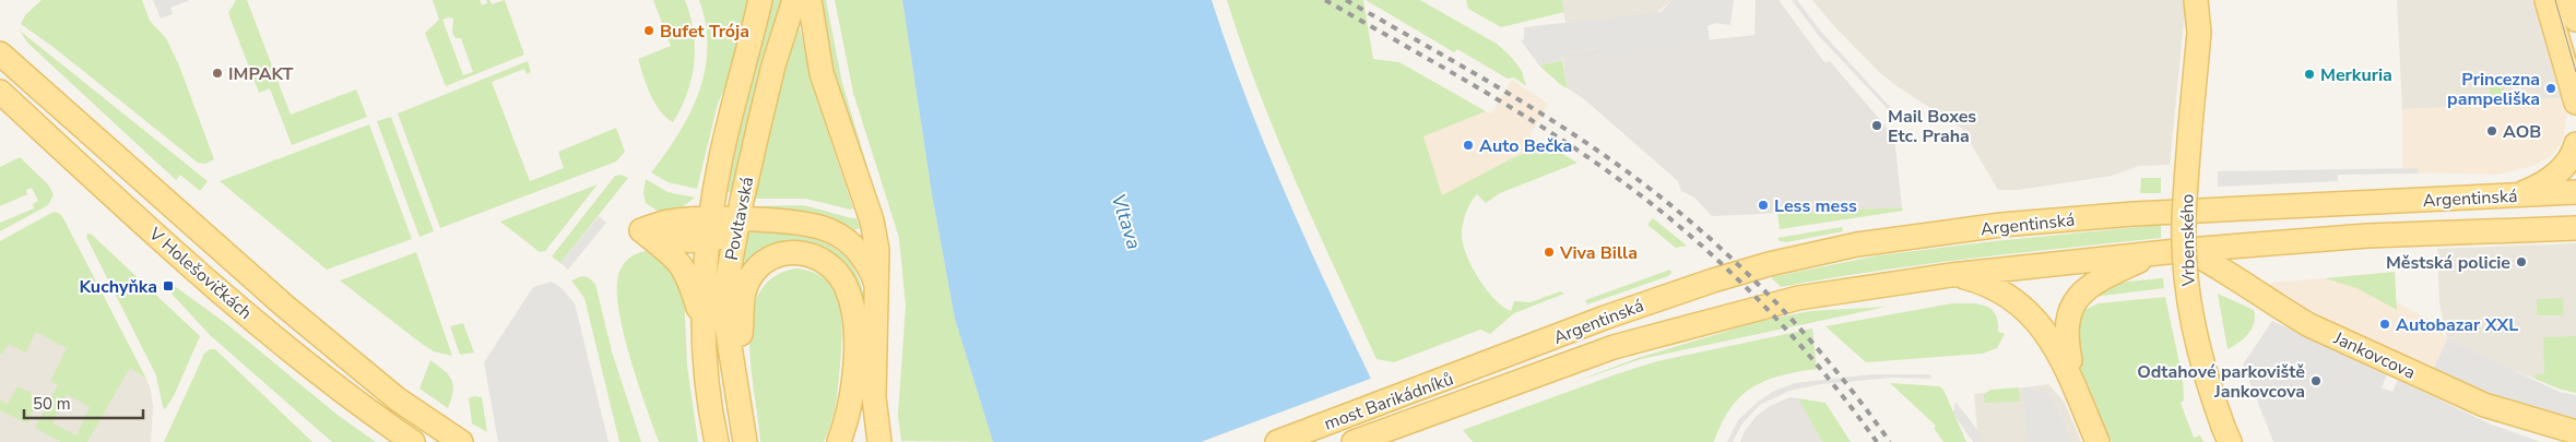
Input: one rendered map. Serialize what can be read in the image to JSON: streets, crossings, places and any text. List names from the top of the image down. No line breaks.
{"streets":{"main road":["Argentinská","Povltavská","Vrbenského","V Holešovičkách","Jankovcova","most Barikádníků"]},"crossings":[["Argentinská","Jankovcova"],["Argentinská","most Barikádníků"]],"water":["Vltava"],"places":{"other":["Bufet Trója","IMPAKT","Merkuria","Princezna pampeliška","Mail Boxes Etc. Praha","AOB","Auto Bečka","Less mess","Viva Billa","Městská policie","Autobazar XXL","Odtahové parkoviště Jankovcova"],"transit":["Kuchyňka"]},"scale_bar":"50 m"}
